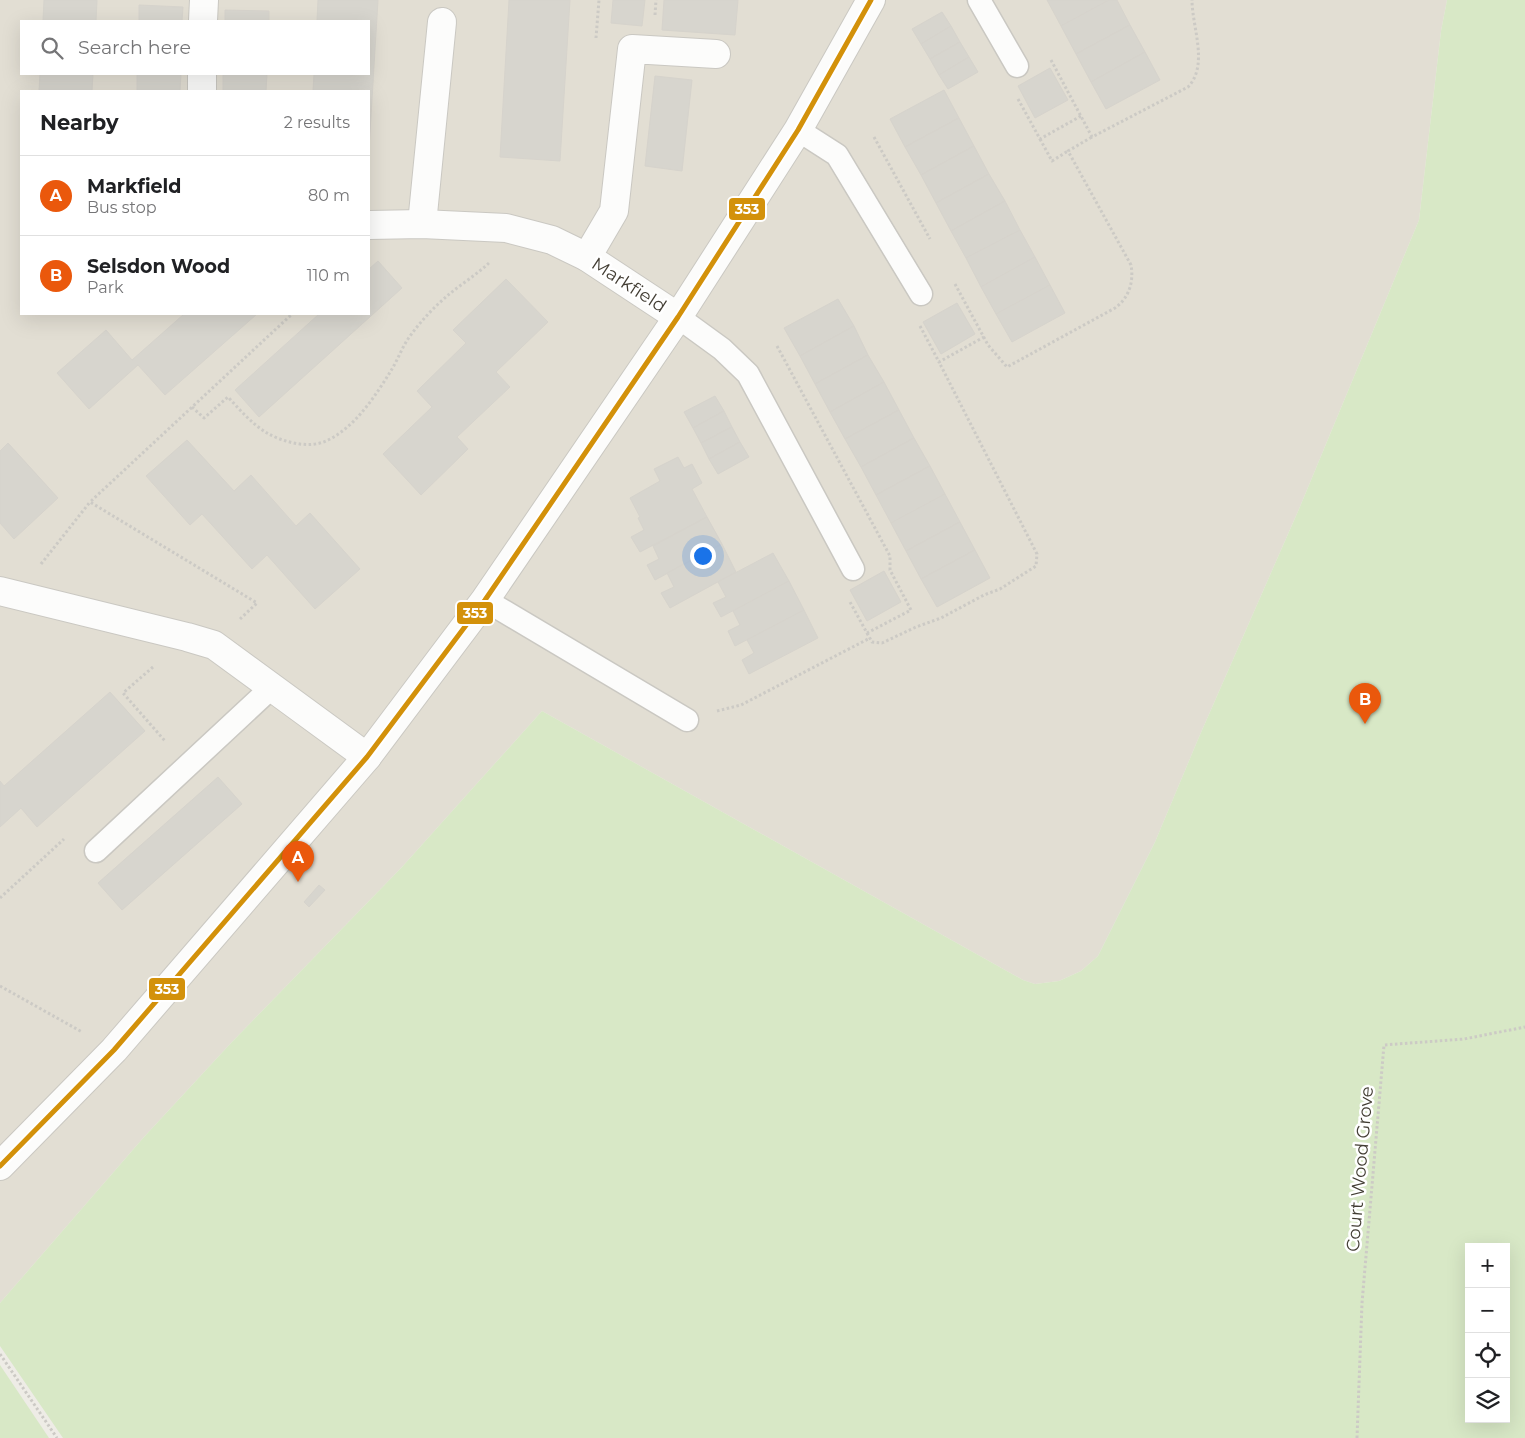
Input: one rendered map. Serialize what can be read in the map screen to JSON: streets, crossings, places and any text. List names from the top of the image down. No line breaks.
{"streets":{"street":["Markfield"],"path":["Court Wood Grove"]},"lines":["transit line 353"],"page":{"search":"Search here","heading":["Nearby","2 results"],"list":[{"mark":"A","name":"Markfield","note":"Bus stop","value":"80 m"},{"mark":"B","name":"Selsdon Wood","note":"Park","value":"110 m"}],"pins":["B","A"],"map_buttons":["+","−"]}}
